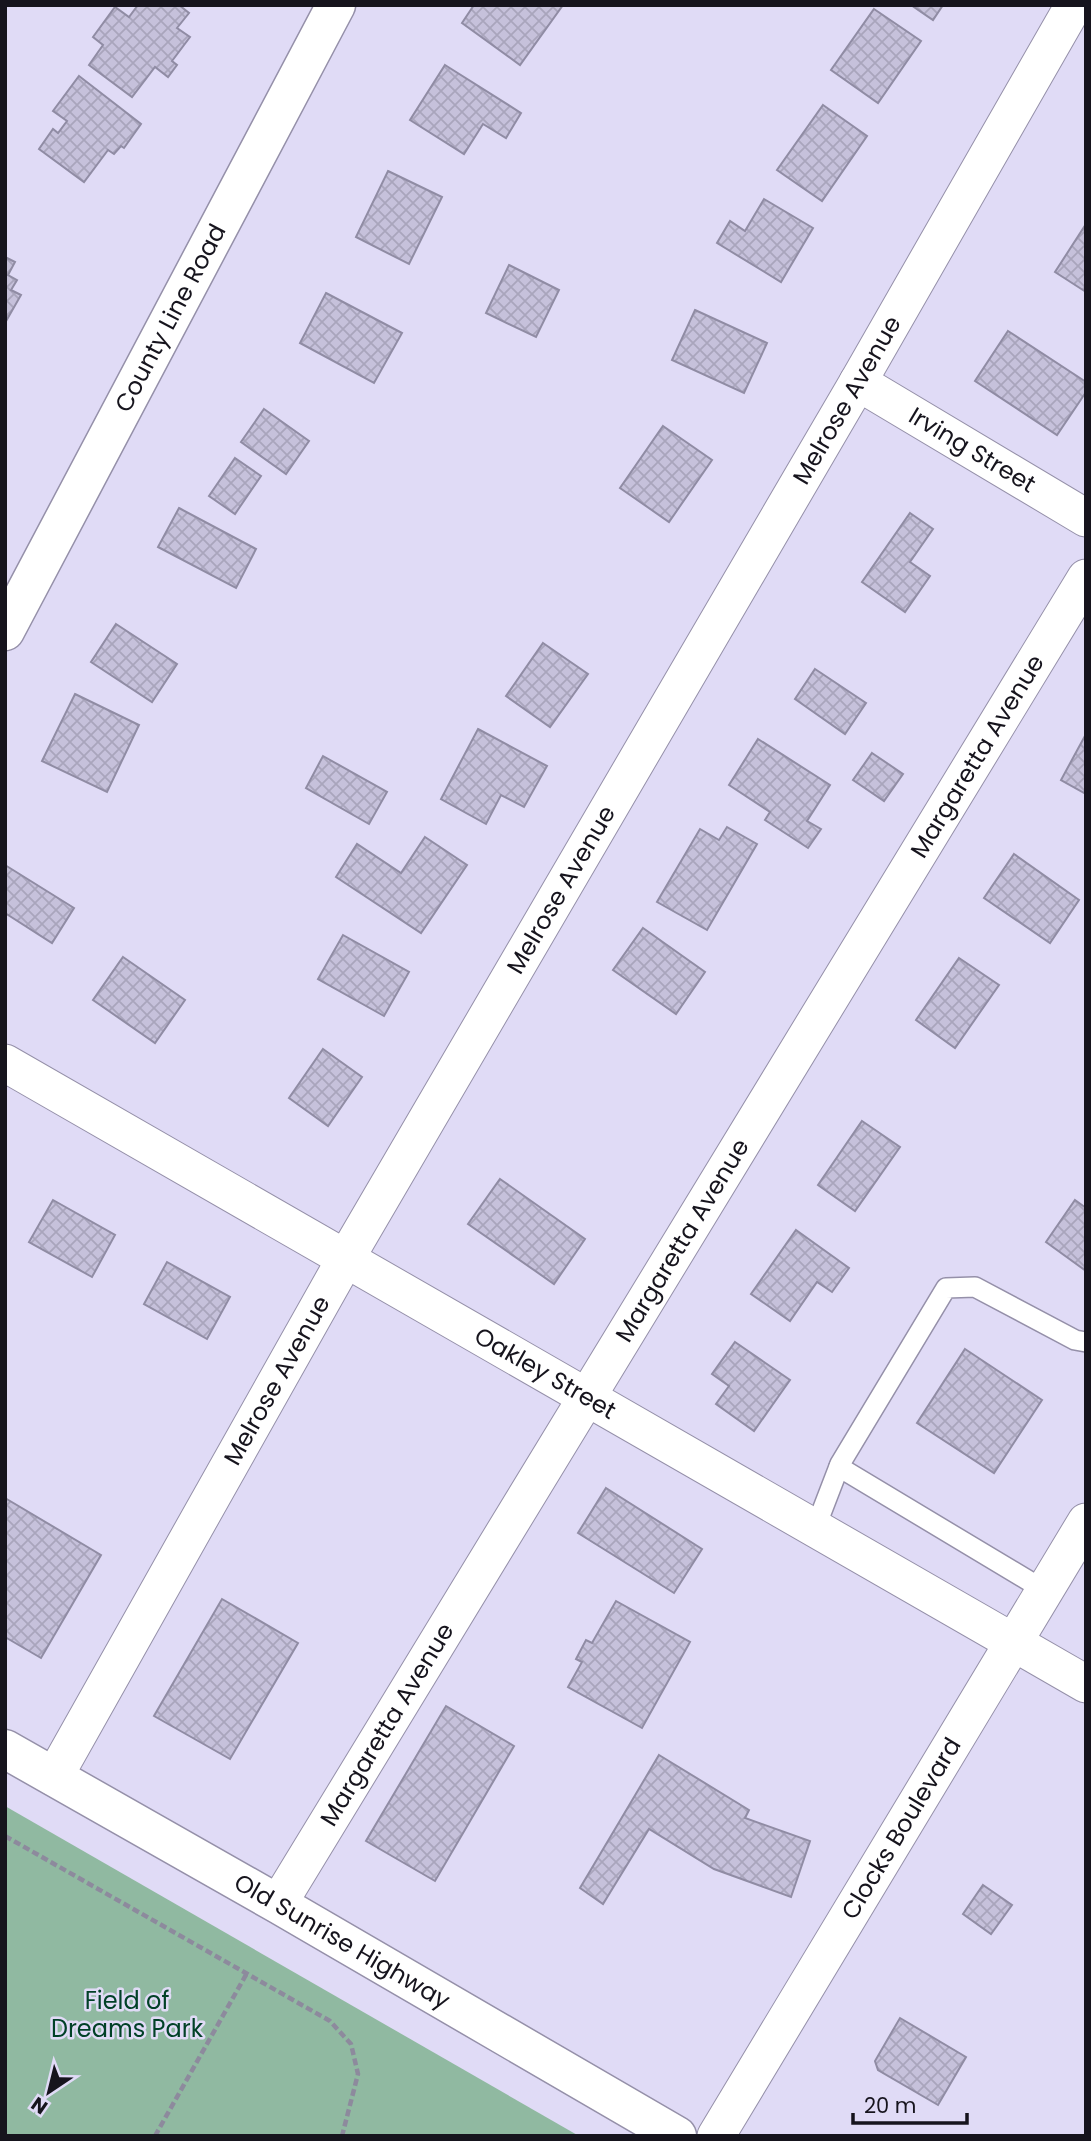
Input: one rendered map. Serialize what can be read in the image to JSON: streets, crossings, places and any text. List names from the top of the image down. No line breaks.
{"streets":{"main road":["County Line Road","Old Sunrise Highway"],"street":["Melrose Avenue","Irving Street","Margaretta Avenue","Oakley Street","Clocks Boulevard"]},"crossings":[["Melrose Avenue","Irving Street"],["Melrose Avenue","Oakley Street"],["Melrose Avenue","Old Sunrise Highway"],["Margaretta Avenue","Oakley Street"],["Margaretta Avenue","Old Sunrise Highway"],["Oakley Street","Clocks Boulevard"]],"parks":["Field of Dreams Park"],"scale_bar":"20 m","north":"bottom left"}
